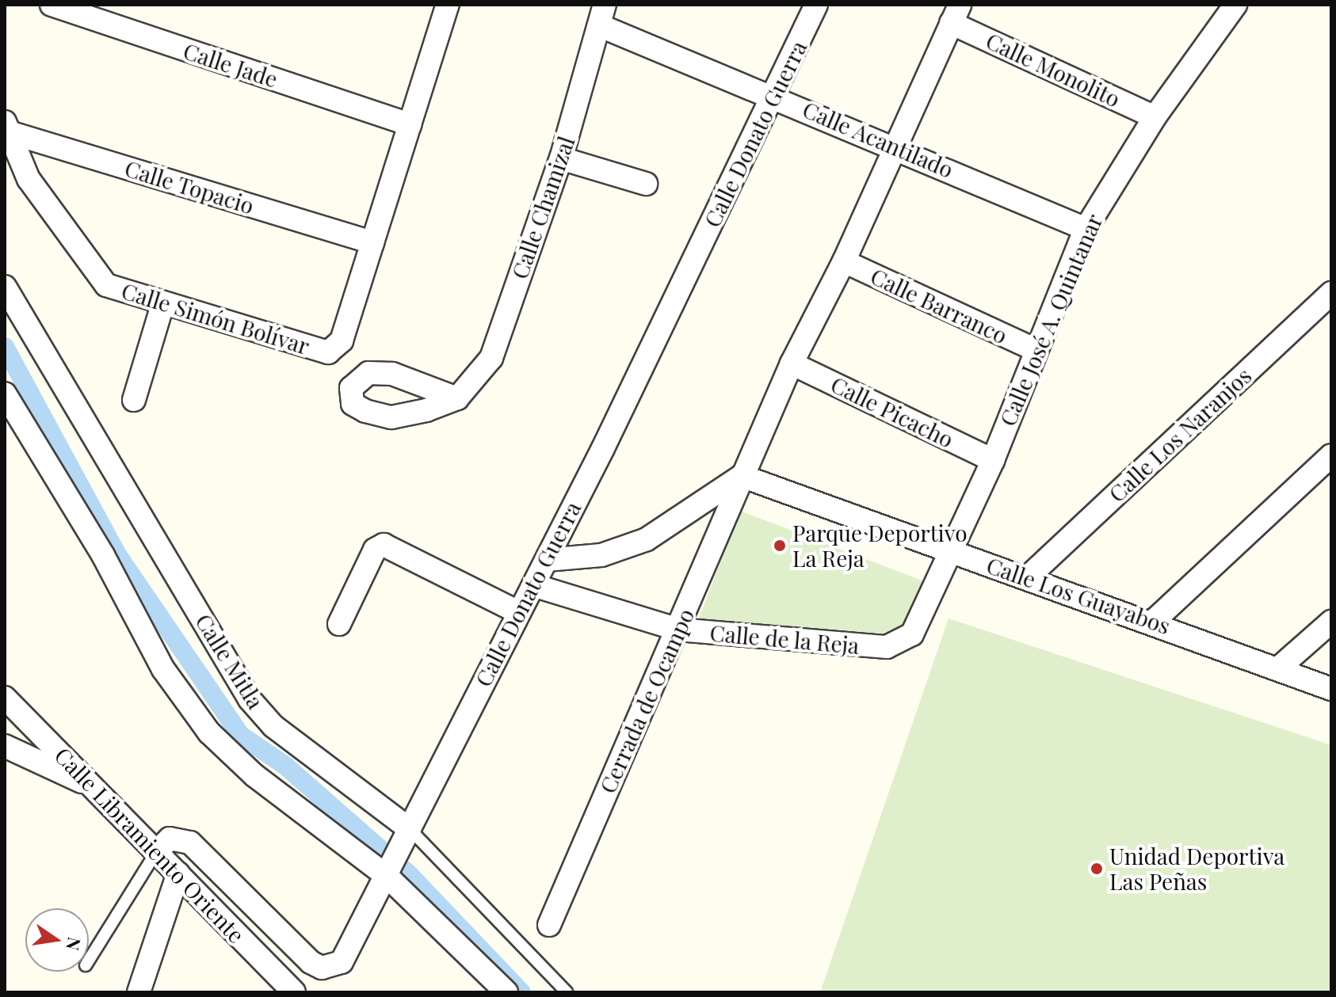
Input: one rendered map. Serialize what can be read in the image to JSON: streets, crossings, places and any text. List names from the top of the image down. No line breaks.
{"streets":{"street":["Calle Jade","Calle Monolito","Calle Donato Guerra","Calle Acantilado","Calle Topacio","Calle Chamizal","Calle Barranco","Calle Simón Bolívar","Calle José A. Quintanar","Calle Picacho","Calle Los Naranjos","Calle Los Guayabos","Calle de la Reja","Calle Mitla","Cerrada de Ocampo","Calle Libramiento Oriente"]},"crossings":[["Calle Monolito","Calle José A. Quintanar"],["Calle Monolito","Cerrada de Ocampo"],["Calle Donato Guerra","Calle Acantilado"],["Calle Donato Guerra","Calle de la Reja"],["Calle Donato Guerra","Calle Mitla"],["Calle Donato Guerra","Calle Libramiento Oriente"],["Calle Acantilado","Calle Chamizal"],["Calle Acantilado","Calle José A. Quintanar"],["Calle Acantilado","Cerrada de Ocampo"],["Calle Topacio","Calle Simón Bolívar"],["Calle Barranco","Calle José A. Quintanar"],["Calle Barranco","Cerrada de Ocampo"],["Calle José A. Quintanar","Calle Picacho"],["Calle José A. Quintanar","Calle Los Guayabos"],["Calle José A. Quintanar","Calle de la Reja"],["Calle Picacho","Cerrada de Ocampo"],["Calle Los Naranjos","Calle Los Guayabos"],["Calle Los Guayabos","Calle de la Reja"],["Calle Los Guayabos","Cerrada de Ocampo"],["Calle de la Reja","Cerrada de Ocampo"]],"places":["Parque Deportivo La Reja","Unidad Deportiva Las Peñas"],"north":"right"}
